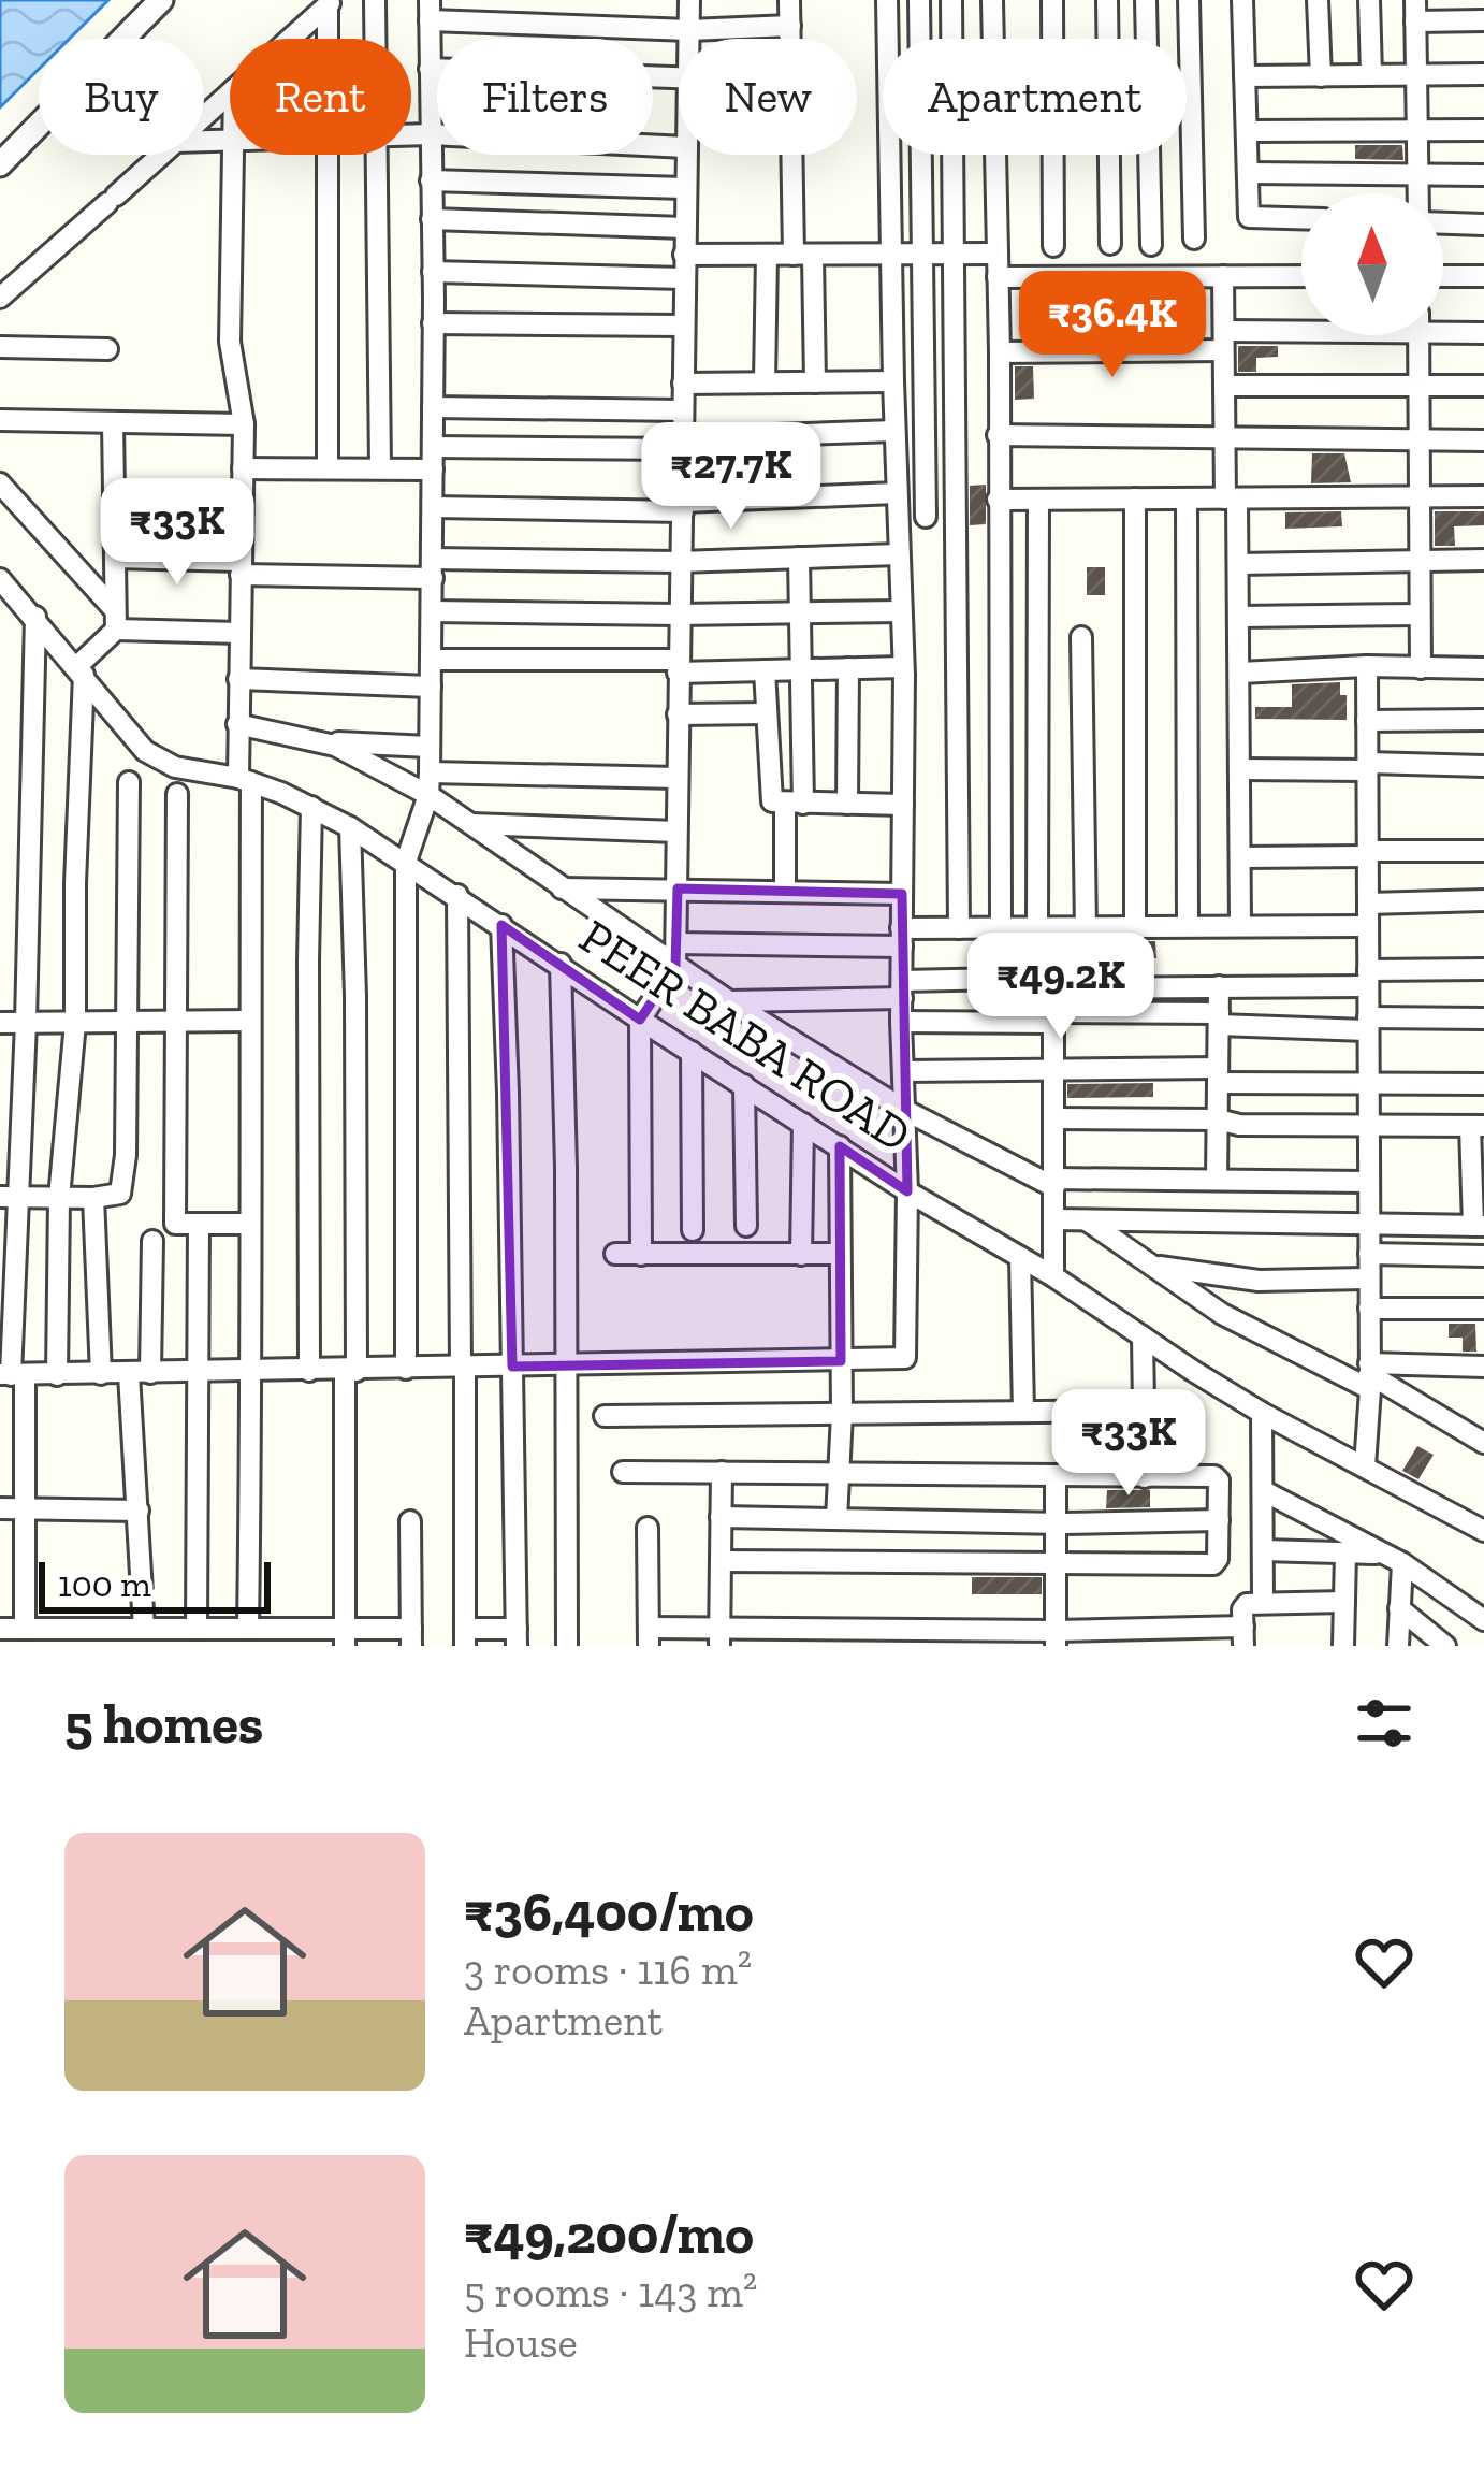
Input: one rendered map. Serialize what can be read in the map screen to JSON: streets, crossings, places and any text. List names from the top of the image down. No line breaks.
{"streets":{"street":["PEER BABA ROAD"]},"scale_bar":"100 m","north":"top","page":{"chip":["Buy","Rent","Filters","New","Apartment"],"price":["₹36.4K","₹27.7K","₹33K","₹49.2K","₹33K"],"scale":"100 m","heading":"5 homes","list":[{"name":"₹36,400/mo","note":"3 rooms · 116 m² · Apartment"},{"name":"₹49,200/mo","note":"5 rooms · 143 m² · House"}]}}
